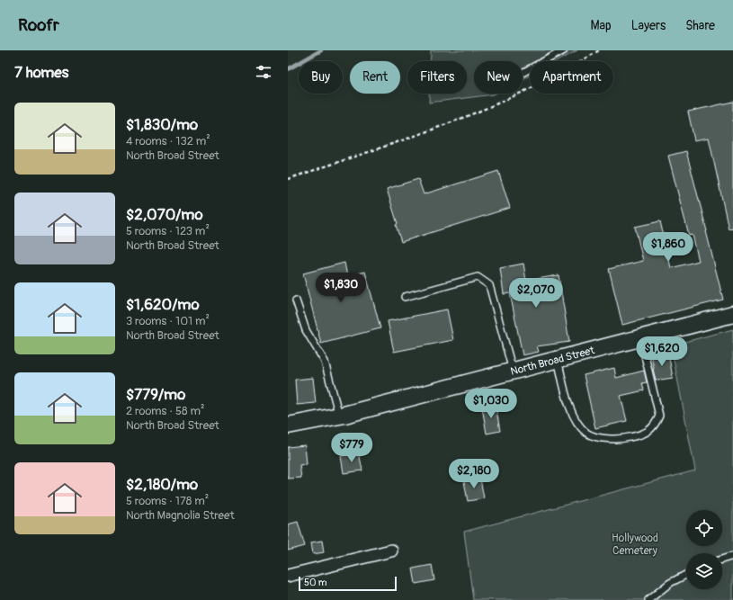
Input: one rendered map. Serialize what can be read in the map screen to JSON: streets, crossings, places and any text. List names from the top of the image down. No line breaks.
{"streets":{"street":["North Broad Street"]},"parks":["Hollywood Cemetery"],"scale_bar":"50 m","page":{"header":"Roofr","nav":["Map","Layers","Share"],"heading":"7 homes","chip":["Buy","Rent","Filters","New","Apartment"],"list":[{"name":"$1,830/mo","note":"4 rooms · 132 m² · North Broad Street"},{"name":"$2,070/mo","note":"5 rooms · 123 m² · North Broad Street"},{"name":"$1,620/mo","note":"3 rooms · 101 m² · North Broad Street"},{"name":"$779/mo","note":"2 rooms · 58 m² · North Broad Street"},{"name":"$2,180/mo","note":"5 rooms · 178 m² · North Magnolia Street"}],"price":["$1,860","$1,830","$2,070","$1,620","$1,030","$779","$2,180"],"scale":"50 m"}}
